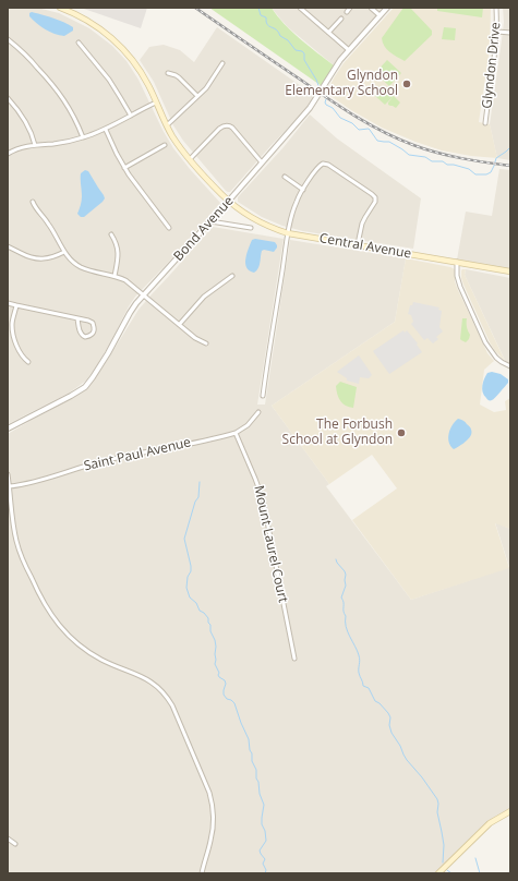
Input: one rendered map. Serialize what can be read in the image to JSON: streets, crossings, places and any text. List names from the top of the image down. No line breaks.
{"streets":{"main road":["Central Avenue"],"street":["Glyndon Drive","Bond Avenue","Saint Paul Avenue","Mount Laurel Court"]},"crossings":[["Bond Avenue","Central Avenue"],["Saint Paul Avenue","Mount Laurel Court"]],"places":["Glyndon Elementary School","The Forbush School at Glyndon"]}
